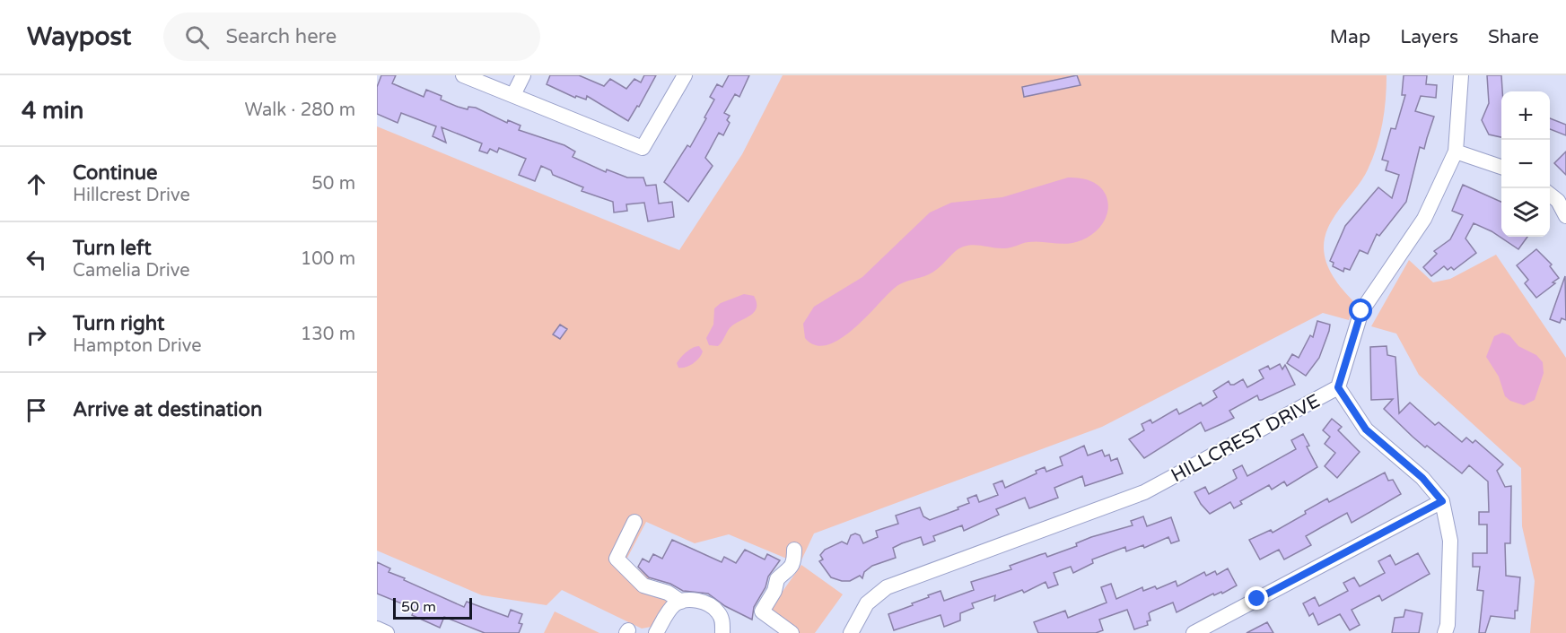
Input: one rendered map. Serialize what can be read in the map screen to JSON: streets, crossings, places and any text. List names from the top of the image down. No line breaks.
{"streets":{"street":["HILLCREST DRIVE"]},"scale_bar":"50 m","page":{"header":"Waypost","search":"Search here","nav":["Map","Layers","Share"],"heading":["4 min","Walk · 280 m"],"map_buttons":["+","−"],"list":[["Continue","Hillcrest Drive","50 m"],["Turn left","Camelia Drive","100 m"],["Turn right","Hampton Drive","130 m"],"Arrive at destination"],"scale":"50 m"}}
